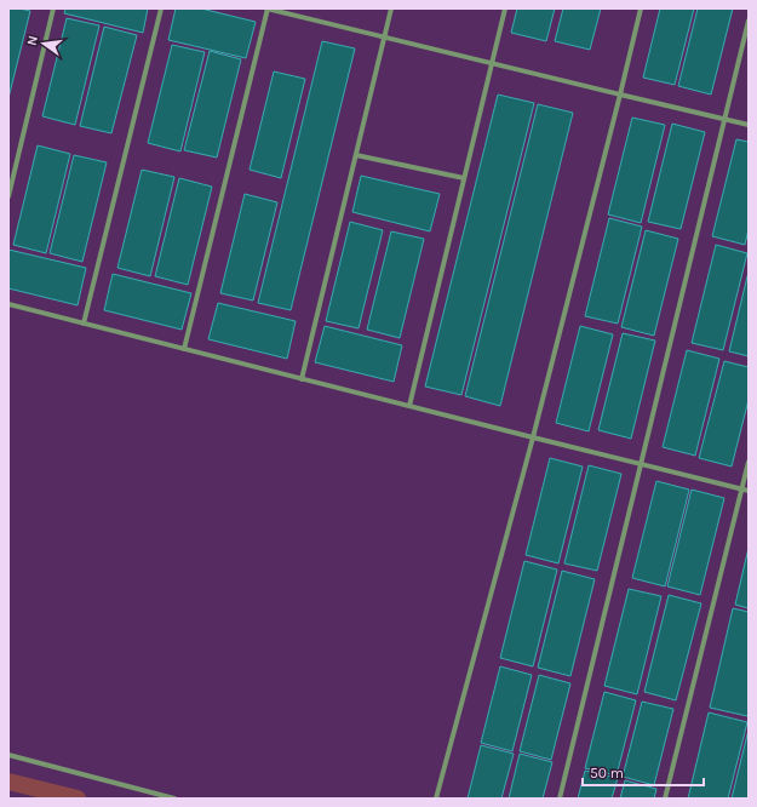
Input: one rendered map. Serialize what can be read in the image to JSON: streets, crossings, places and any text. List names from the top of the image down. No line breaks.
{"scale_bar":"50 m","north":"left"}
